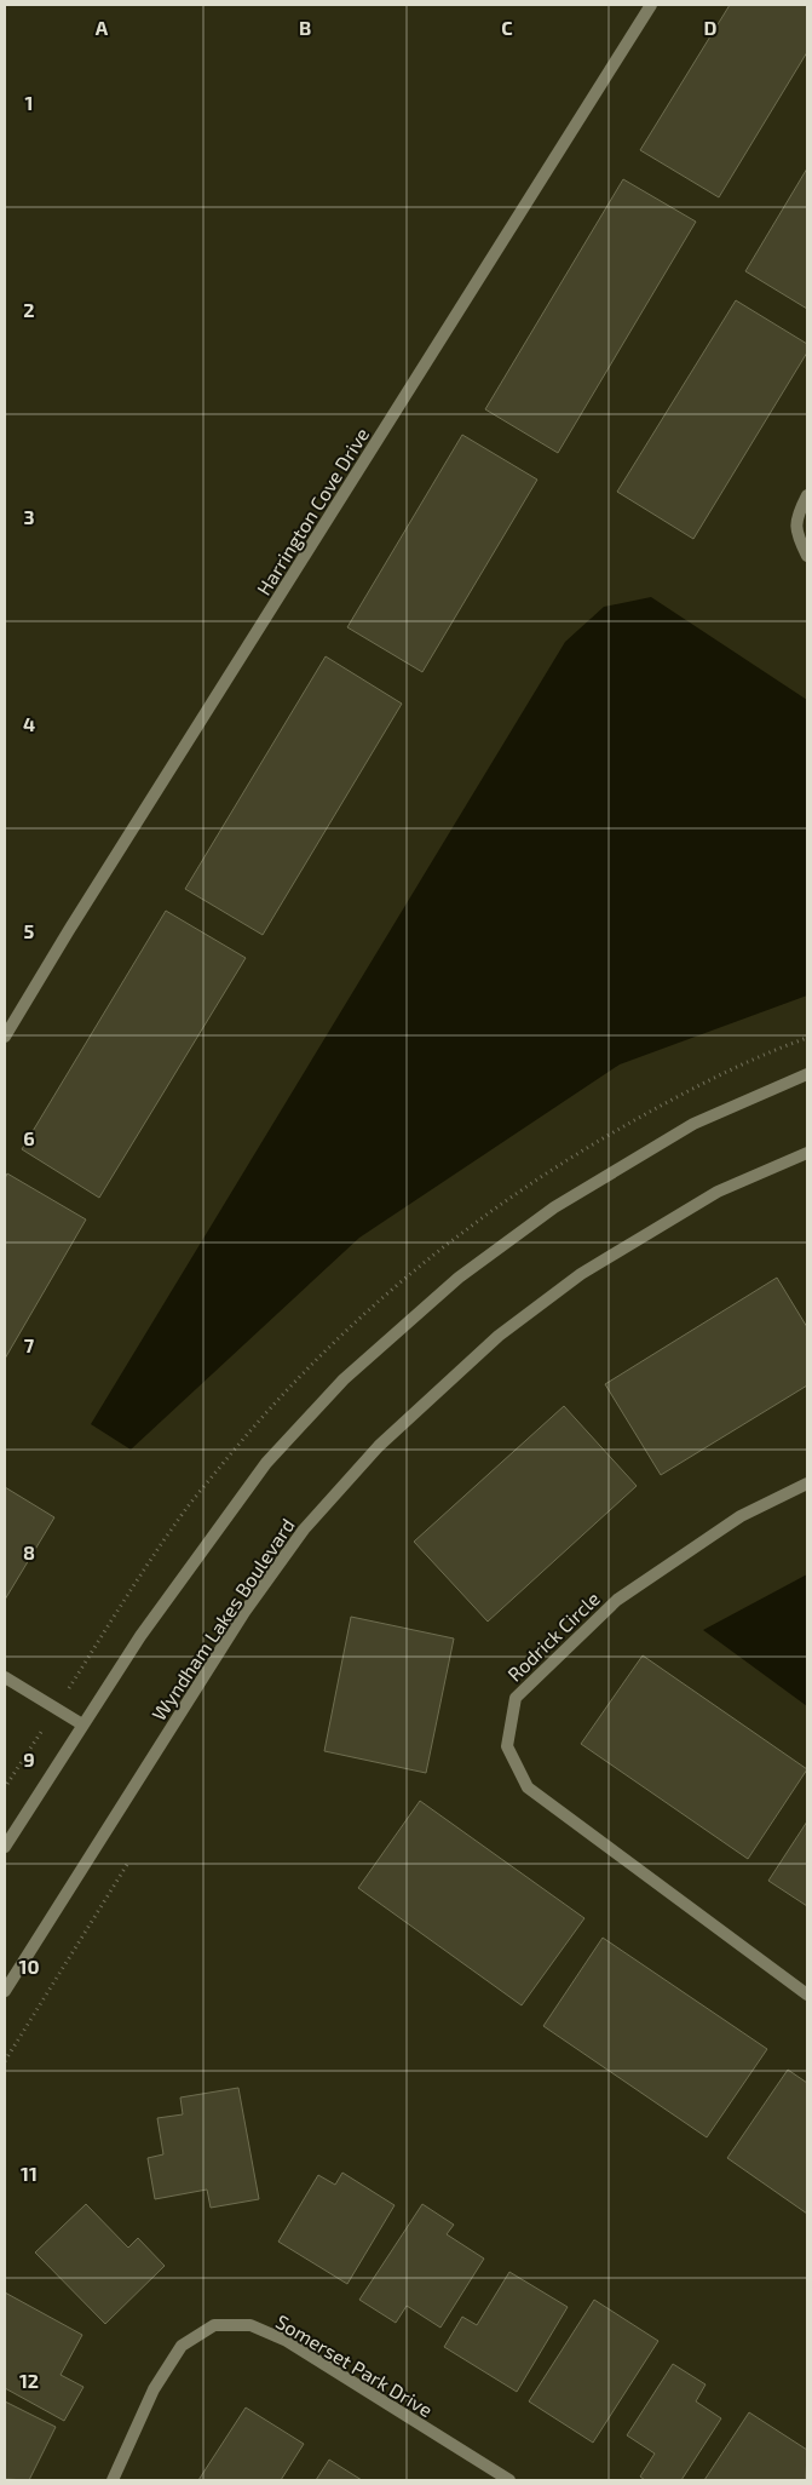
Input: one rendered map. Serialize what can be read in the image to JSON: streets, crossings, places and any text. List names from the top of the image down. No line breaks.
{"streets":{"street":["Harrington Cove Drive","Wyndham Lakes Boulevard","Rodrick Circle","Somerset Park Drive"]},"grid":{"columns":["A","B","C","D"],"rows":["1","2","3","4","5","6","7","8","9","10","11","12"]}}
